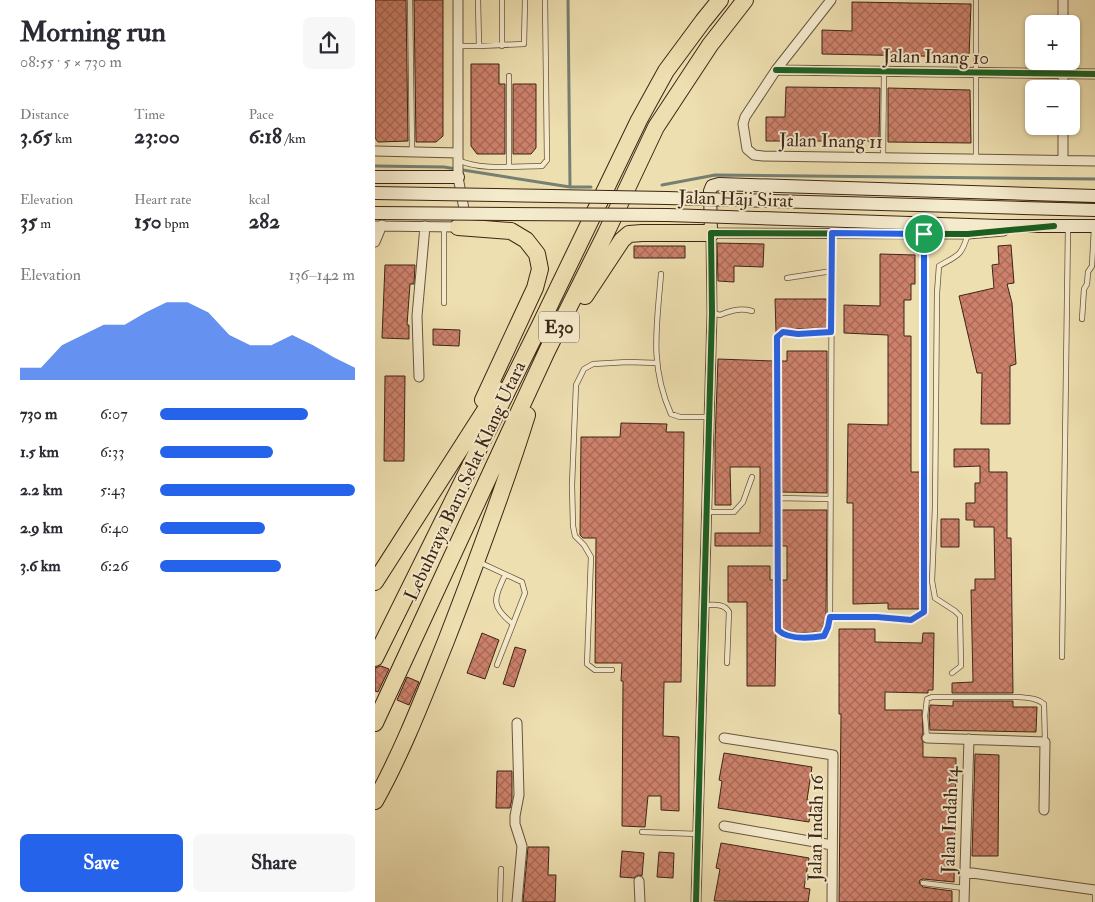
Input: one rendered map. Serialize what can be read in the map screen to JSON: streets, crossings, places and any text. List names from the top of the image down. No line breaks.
{"streets":{"highway":["E30","Lebuhraya Baru Selat Klang Utara"],"main road":["Jalan Haji Sirat"],"street":["Jalan Inang 10","Jalan Inang 11","Jalan Indah 14","Jalan Indah 16"]},"crossings":[["Jalan Inang 10","Jalan Inang 11"]],"page":{"heading":["Morning run","08:55 · 5 × 730 m"],"map_buttons":["+","−"],"stats":[["Distance","3.65 km"],["Time","23:00"],["Pace","6:18 /km"],["Elevation","35 m"],["Heart rate","150 bpm"],["kcal","282"]],"chart":["Elevation","136–142 m"],"list":[{"name":"730 m","note":"6:07"},{"name":"1.5 km","note":"6:33"},{"name":"2.2 km","note":"5:43"},{"name":"2.9 km","note":"6:40"},{"name":"3.6 km","note":"6:26"}],"buttons":["Save","Share"]}}
